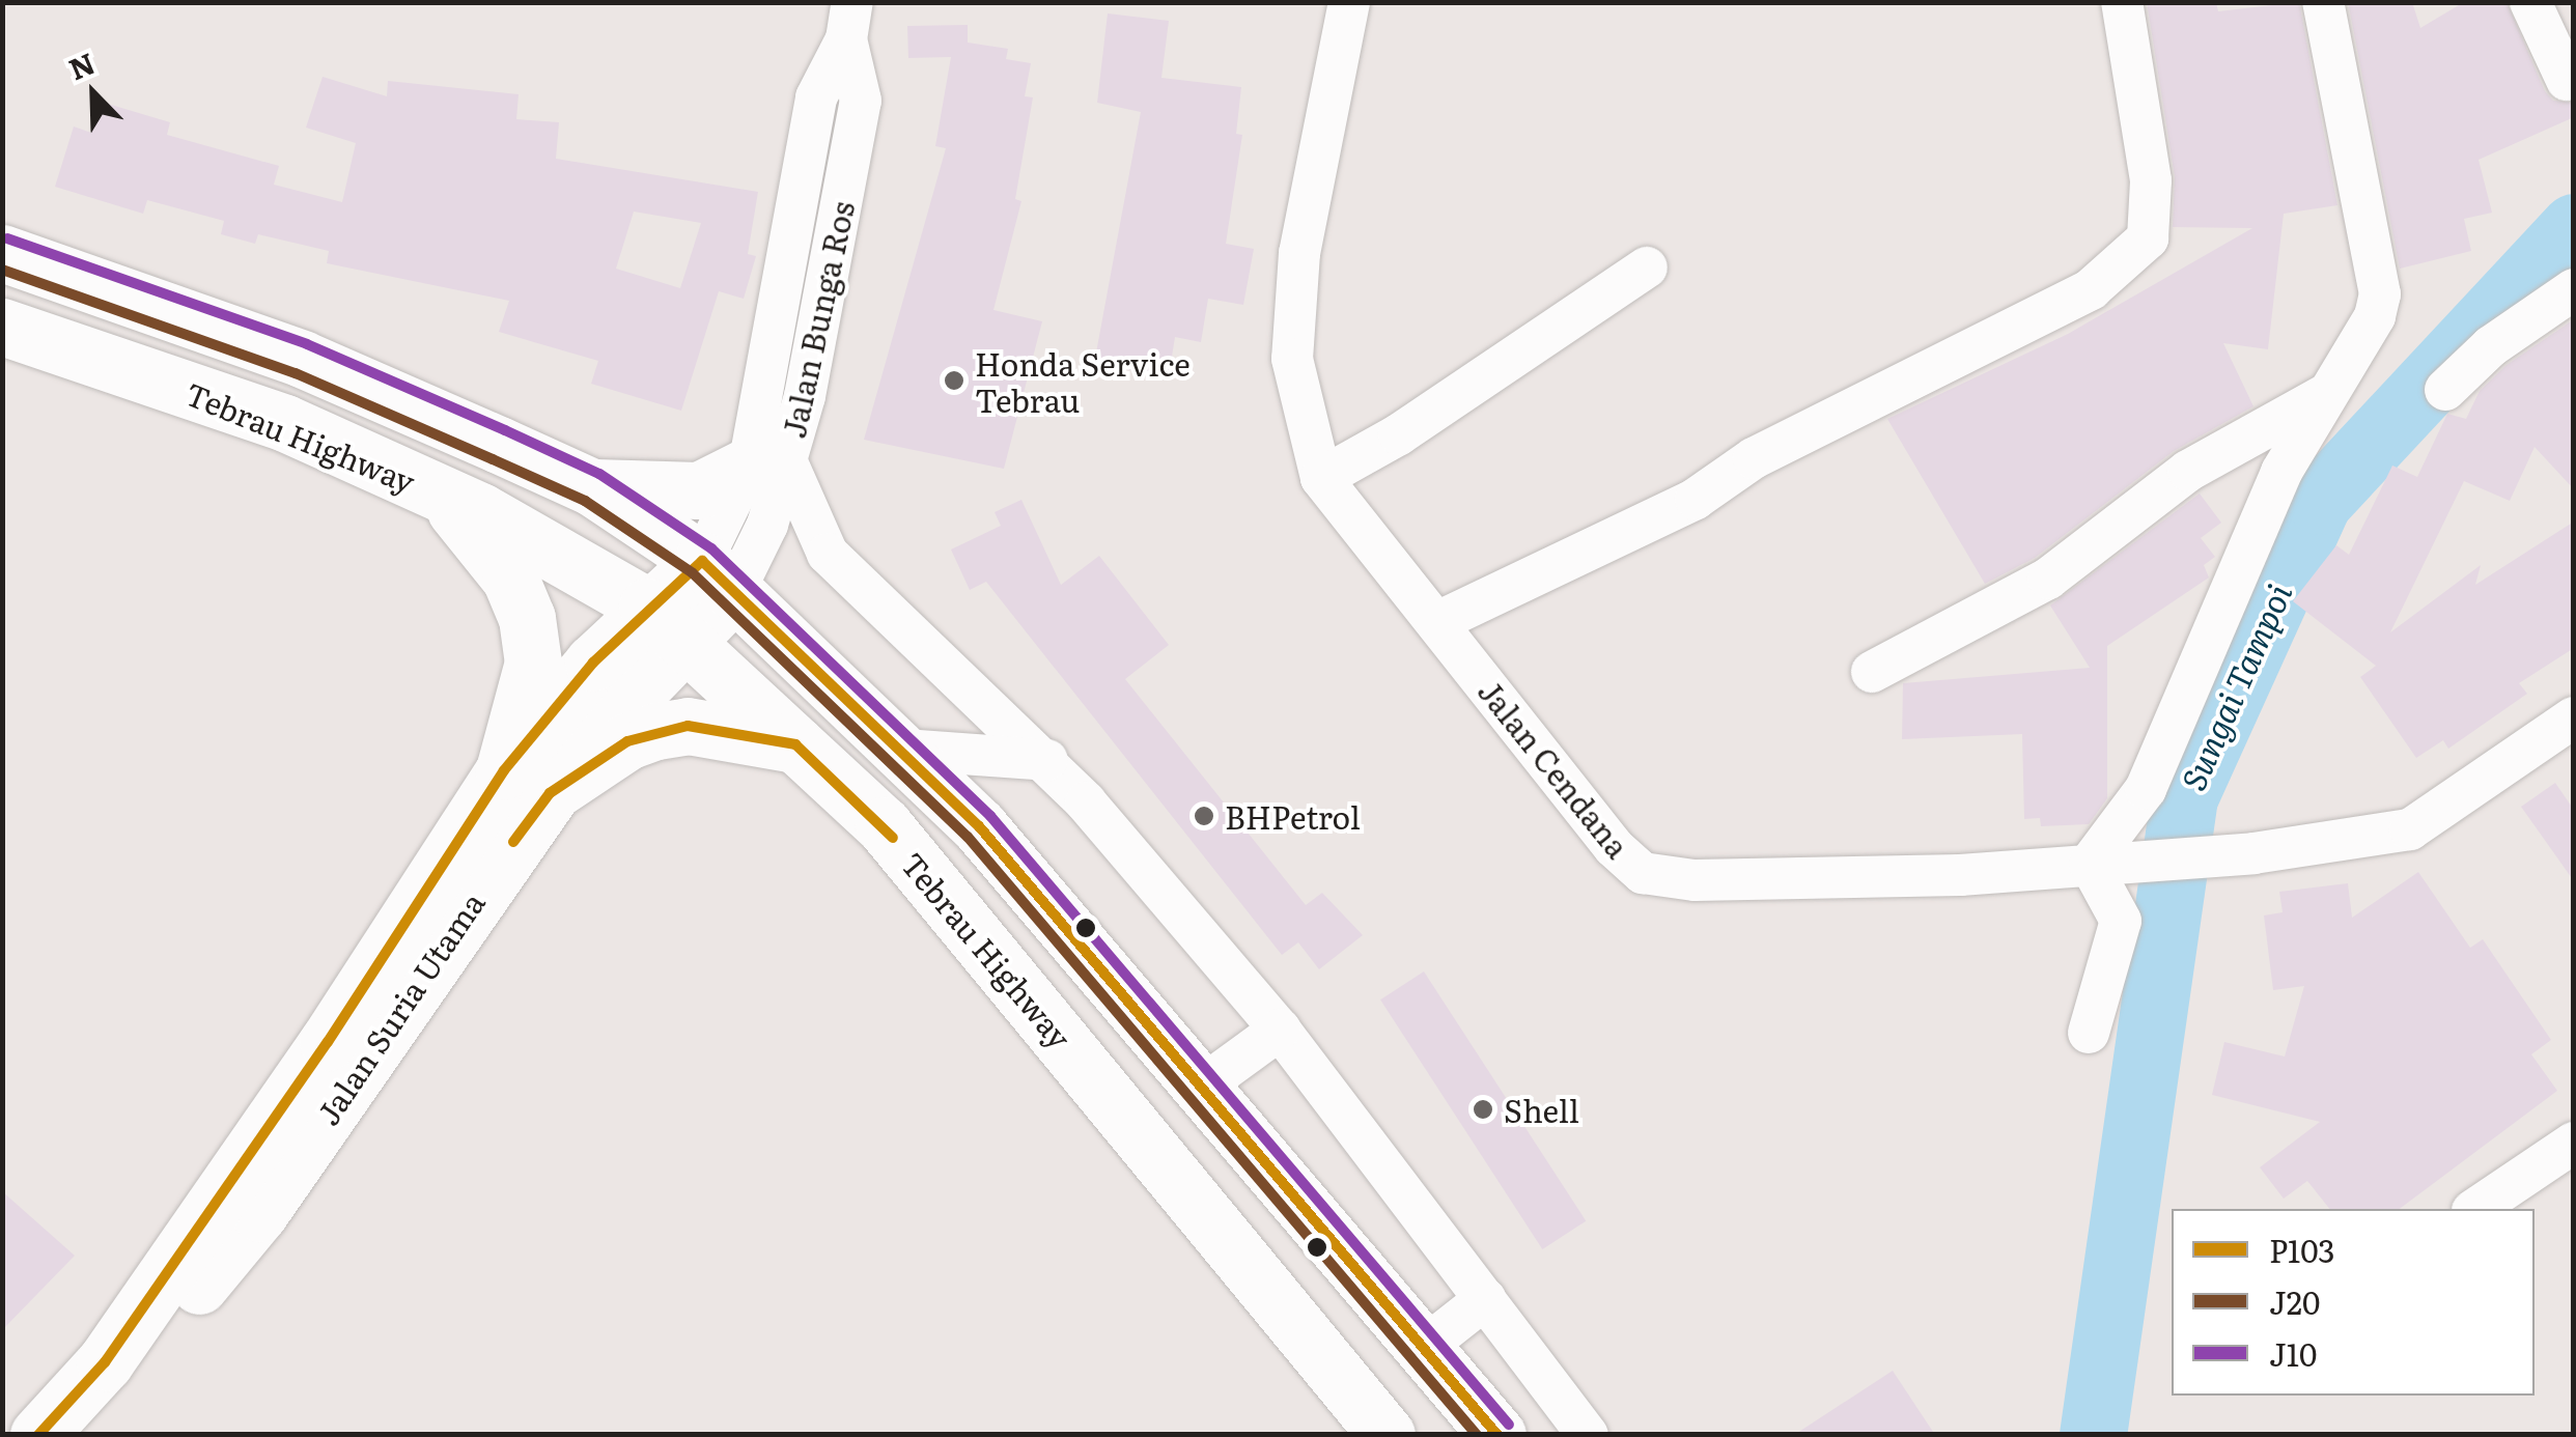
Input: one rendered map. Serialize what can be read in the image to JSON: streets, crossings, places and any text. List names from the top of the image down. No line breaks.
{"streets":{"main road":["Tebrau Highway","Jalan Suria Utama"],"street":["Jalan Bunga Ros","Jalan Cendana"]},"crossings":[["Jalan Bunga Ros","Jalan Suria Utama"],["Tebrau Highway","Jalan Suria Utama"]],"water":["Sungai Tampoi"],"places":["Honda Service Tebrau","BHPetrol","Shell"],"lines":["transit line J10","transit line J20","transit line P103"],"legend":["P103","J20","J10"],"north":"top left"}
